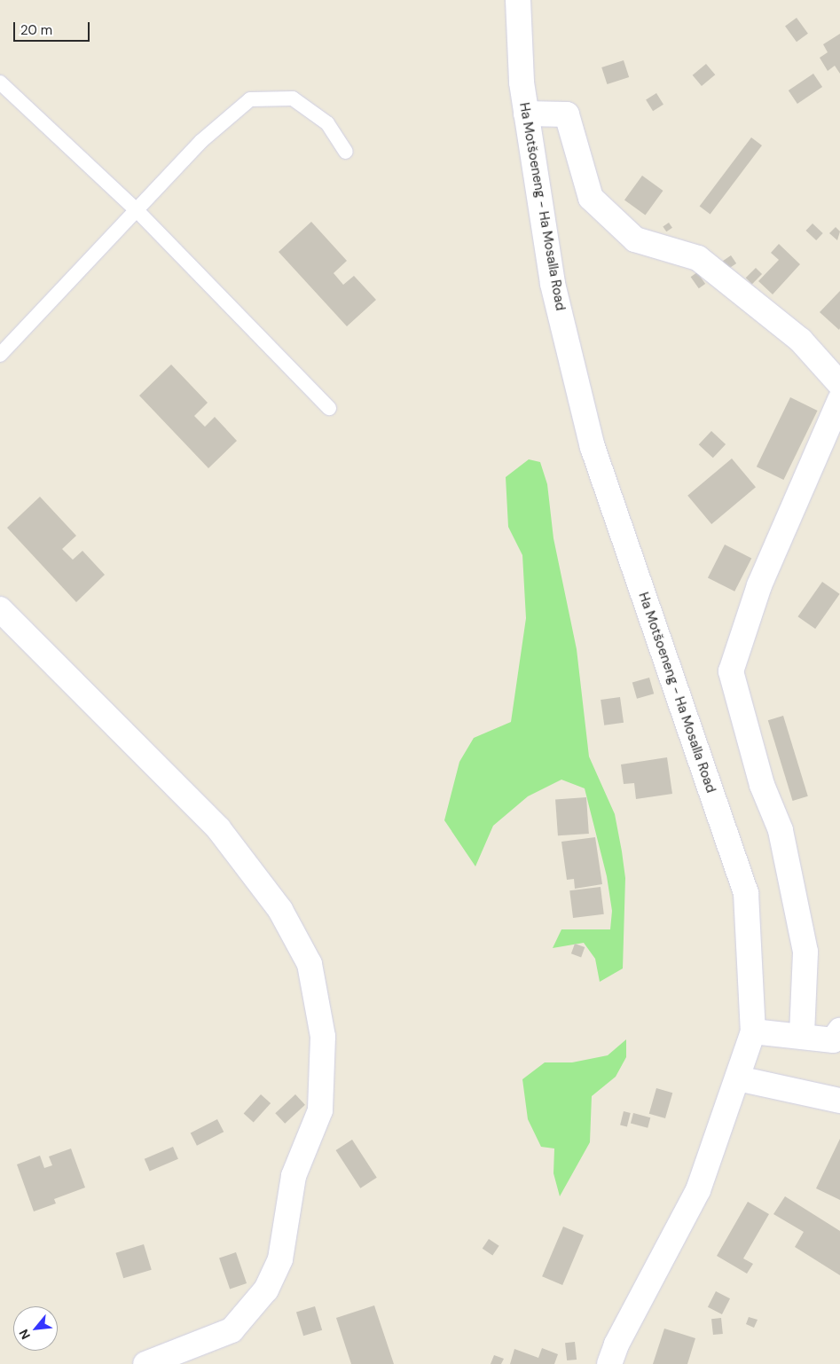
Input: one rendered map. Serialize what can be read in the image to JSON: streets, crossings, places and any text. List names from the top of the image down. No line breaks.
{"streets":{"street":["Ha Motšoeneng - Ha Mosalla Road"]},"scale_bar":"20 m","north":"bottom left"}
